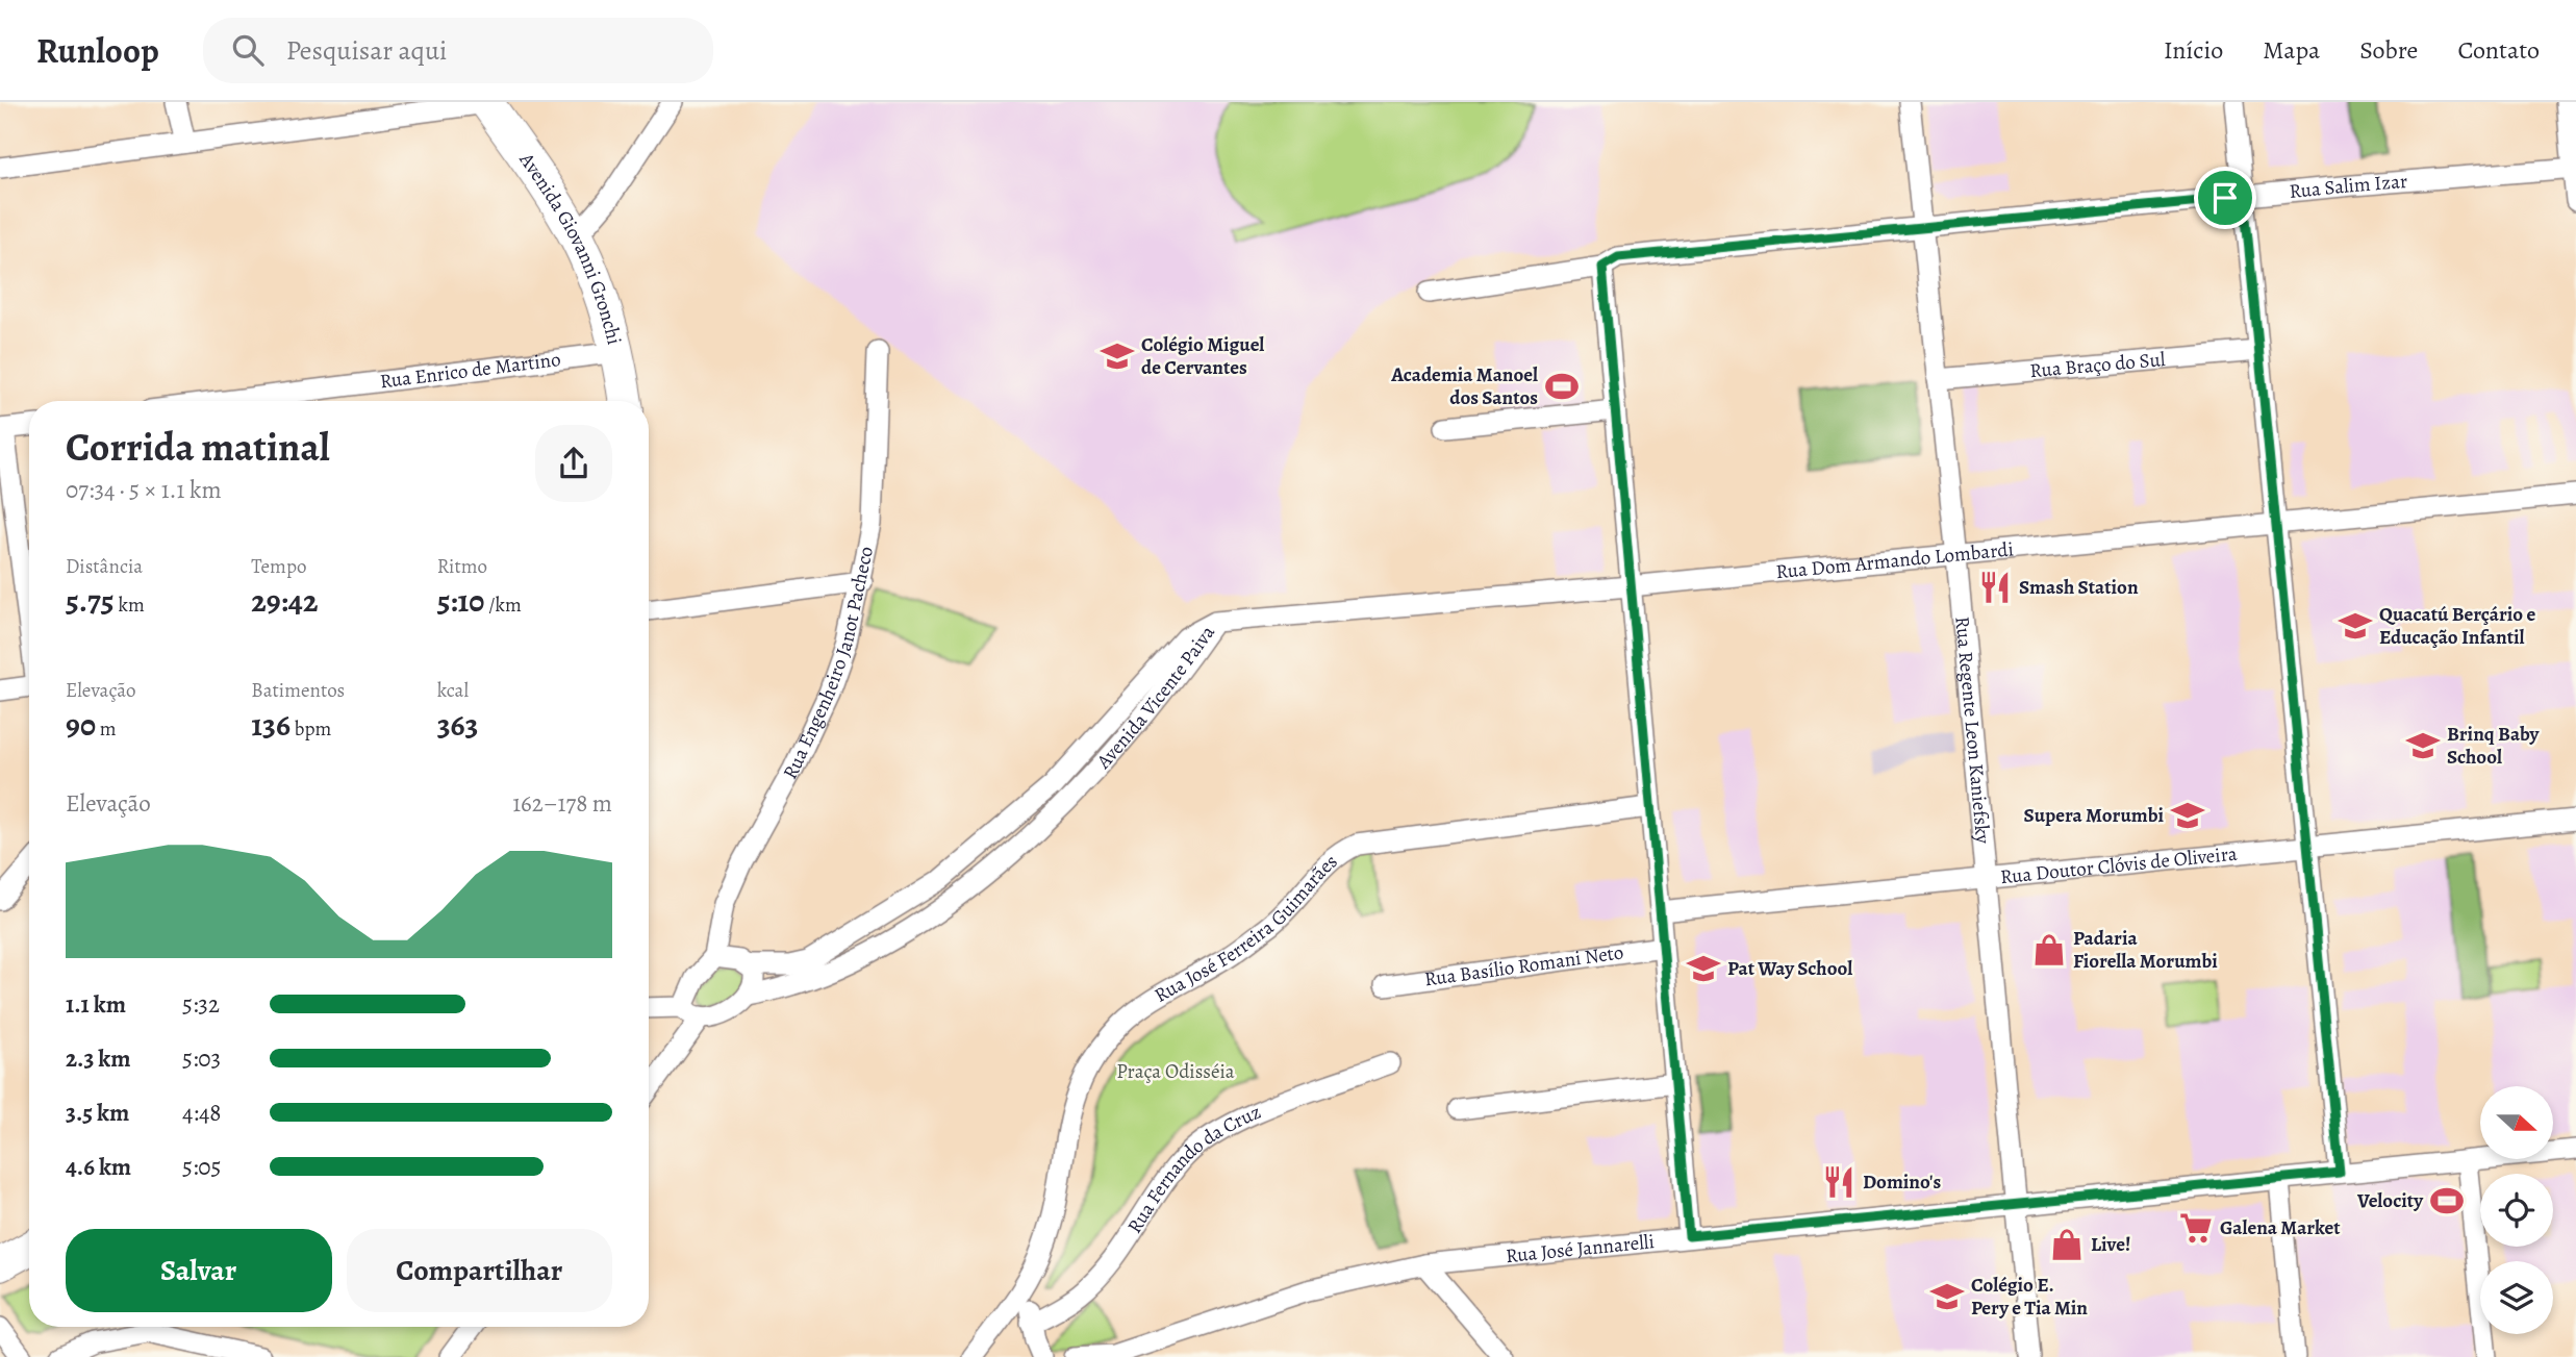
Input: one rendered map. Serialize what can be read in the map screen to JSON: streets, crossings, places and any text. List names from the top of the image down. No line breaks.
{"streets":{"main road":["Avenida Giovanni Gronchi"],"street":["Rua Salim Izar","Rua Braço do Sul","Rua Enrico de Martino","Rua Dom Armando Lombardi","Rua Engenheiro Janot Pacheco","Avenida Vicente Paiva","Rua Regente Leon Kaniefsky","Rua Doutor Clóvis de Oliveira","Rua José Ferreira Guimarães","Rua Basílio Romani Neto","Rua Fernando da Cruz","Rua José Jannarelli"]},"crossings":[["Rua Salim Izar","Rua Regente Leon Kaniefsky"],["Avenida Giovanni Gronchi","Rua Enrico de Martino"],["Rua Braço do Sul","Rua Regente Leon Kaniefsky"],["Rua Dom Armando Lombardi","Avenida Vicente Paiva"],["Rua Dom Armando Lombardi","Rua Regente Leon Kaniefsky"],["Rua Engenheiro Janot Pacheco","Avenida Vicente Paiva"],["Rua Regente Leon Kaniefsky","Rua Doutor Clóvis de Oliveira"],["Rua Regente Leon Kaniefsky","Rua José Jannarelli"]],"parks":["Praça Odisséia"],"places":{"school or university":["Colégio Miguel de Cervantes","Quacatú Berçário e Educação Infantil","Brinq Baby School","Supera Morumbi","Pat Way School","Colégio E. Pery e Tia Min"],"sports":["Academia Manoel dos Santos","Velocity"],"restaurant":["Smash Station","Domino's"],"shop":["Padaria Fiorella Morumbi","Live!"],"supermarket":["Galena Market"]},"north":"right","page":{"header":"Runloop","search":"Pesquisar aqui","nav":["Início","Mapa","Sobre","Contato"],"heading":["Corrida matinal","07:34 · 5 × 1.1 km"],"stats":[["Distância","5.75 km"],["Tempo","29:42"],["Ritmo","5:10 /km"],["Elevação","90 m"],["Batimentos","136 bpm"],["kcal","363"]],"chart":["Elevação","162–178 m"],"list":[{"name":"1.1 km","note":"5:32"},{"name":"2.3 km","note":"5:03"},{"name":"3.5 km","note":"4:48"},{"name":"4.6 km","note":"5:05"}],"buttons":["Salvar","Compartilhar"]}}
